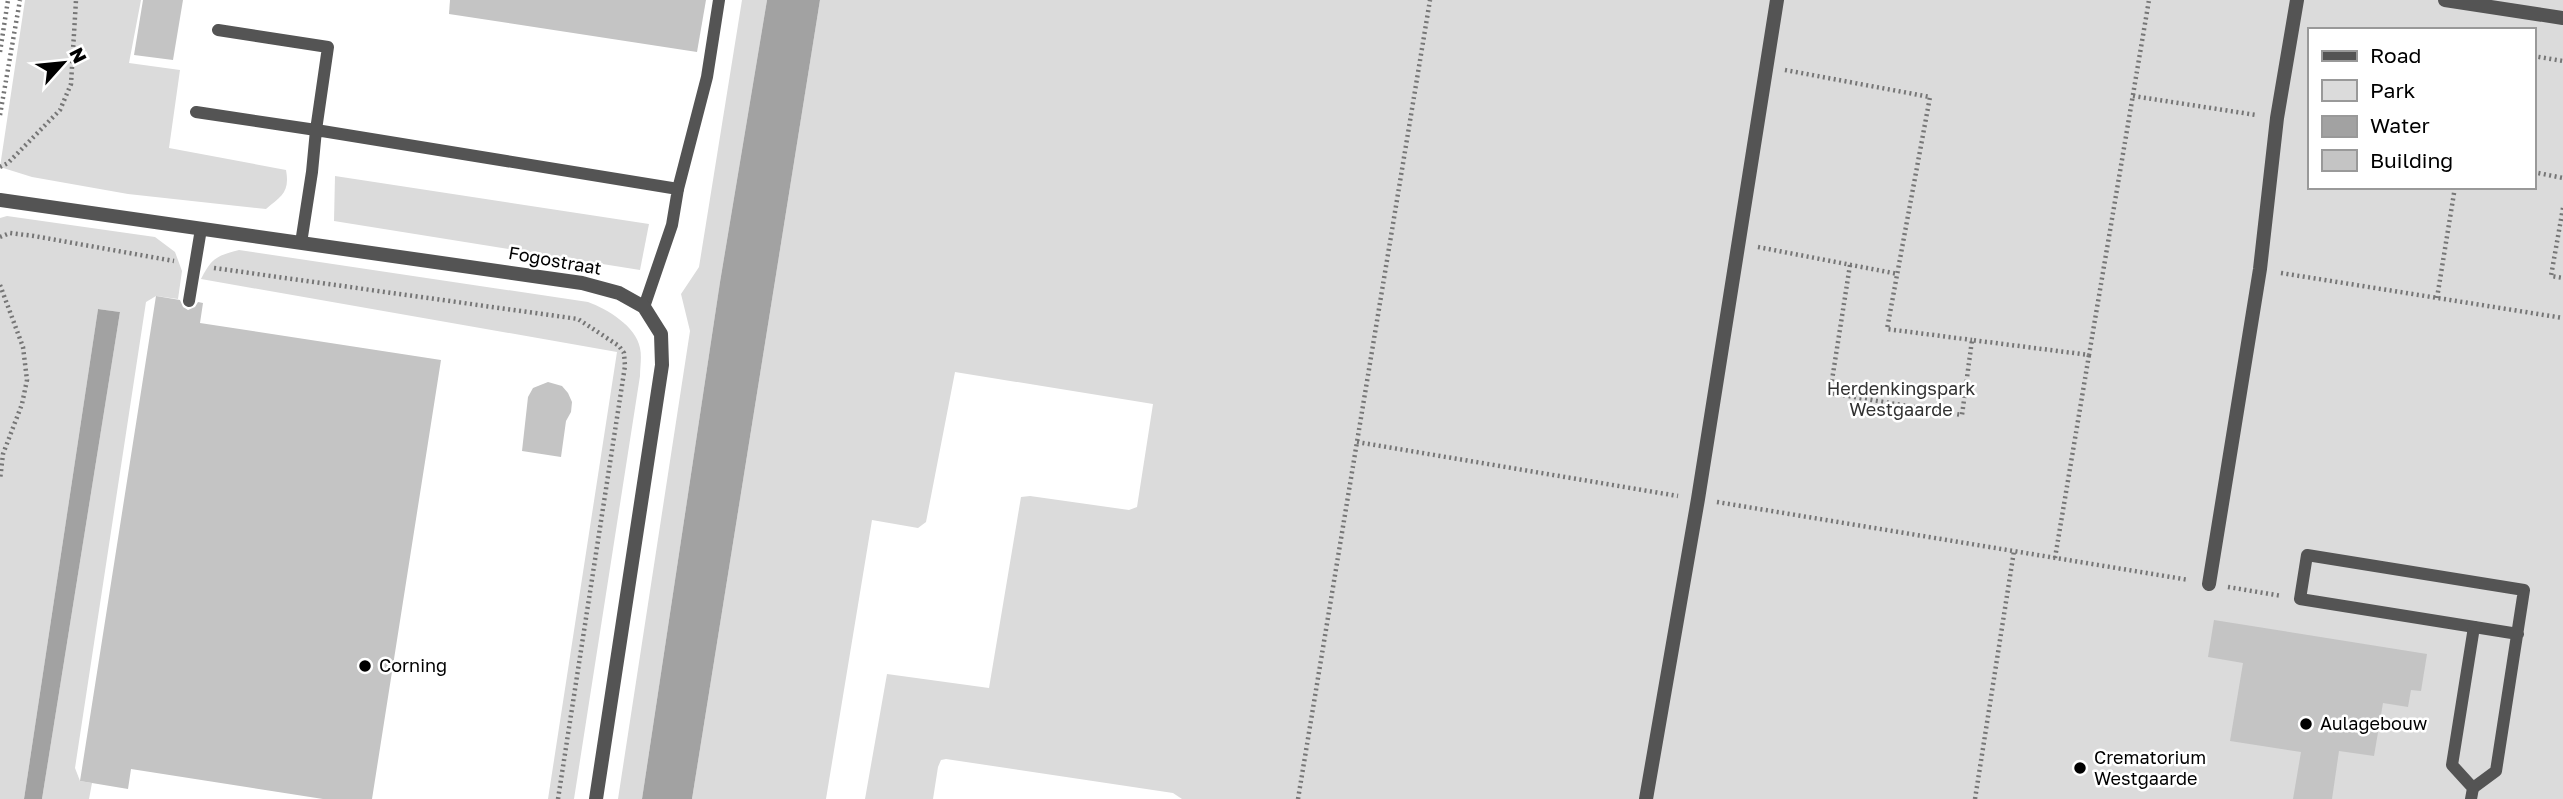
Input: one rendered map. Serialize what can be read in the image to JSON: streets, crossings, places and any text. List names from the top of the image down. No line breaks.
{"streets":{"street":["Fogostraat"]},"parks":["Herdenkingspark Westgaarde"],"places":["Corning","Aulagebouw","Crematorium Westgaarde"],"legend":["Road","Park","Water","Building"],"north":"top right"}
